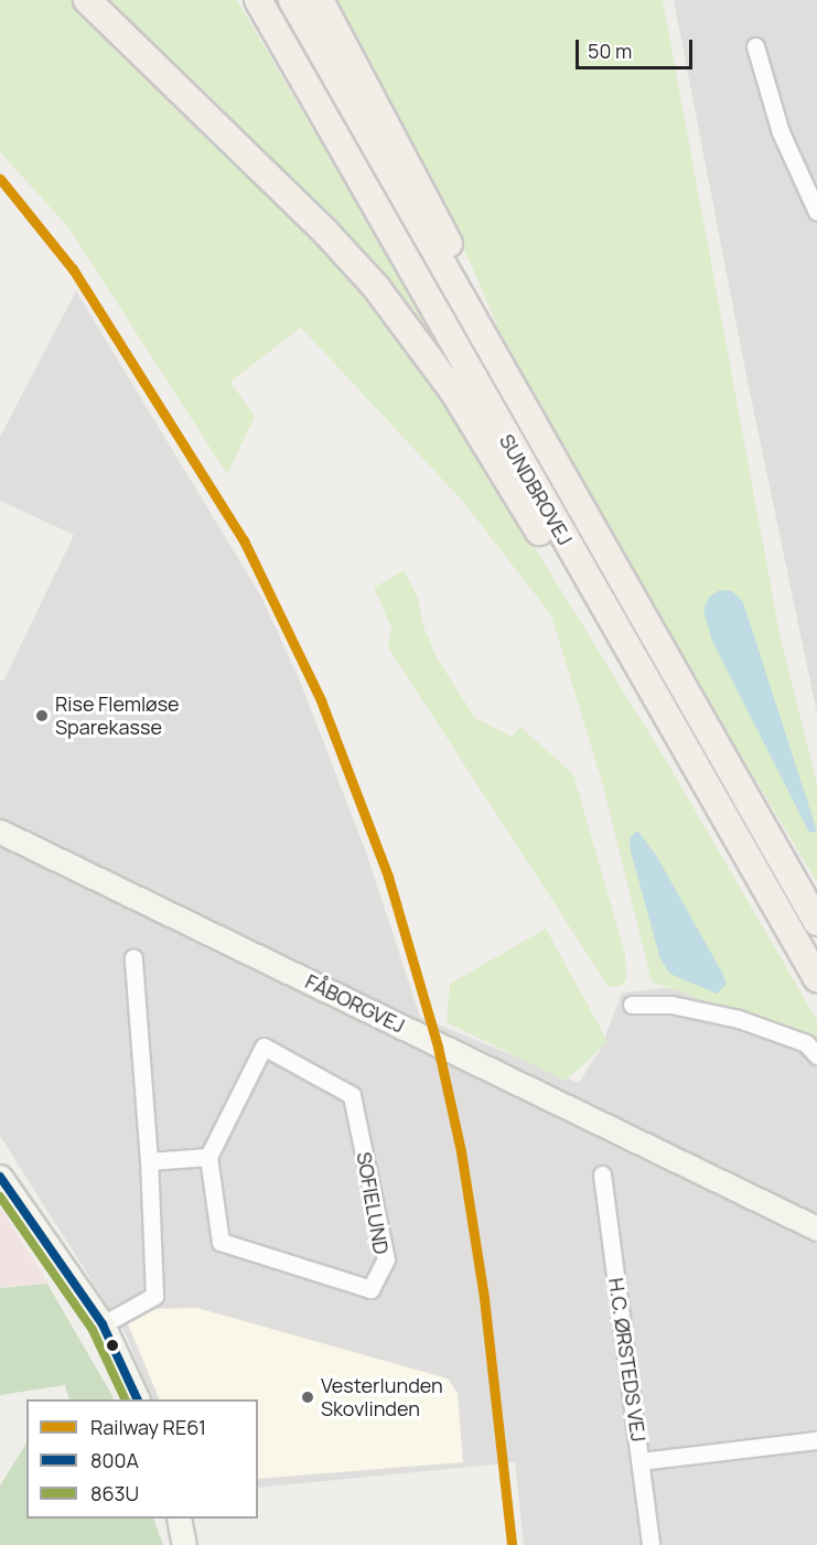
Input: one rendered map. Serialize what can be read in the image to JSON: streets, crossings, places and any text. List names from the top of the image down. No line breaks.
{"streets":{"main road":["SUNDBROVEJ"],"street":["FÅBORGVEJ","SOFIELUND","H.C. ØRSTEDS VEJ"]},"places":["Rise Flemløse Sparekasse","Vesterlunden Skovlinden"],"lines":["rail line RE61","transit line 800A","transit line 863U"],"legend":["Railway RE61","800A","863U"],"scale_bar":"50 m"}
